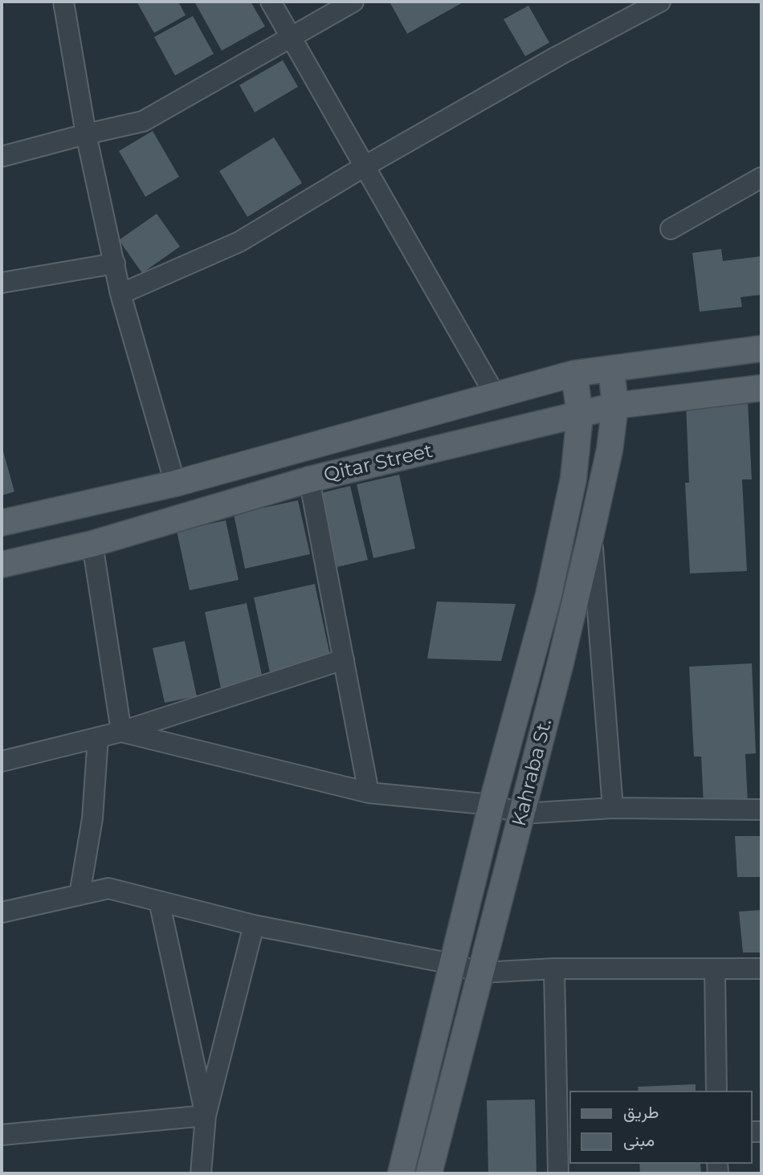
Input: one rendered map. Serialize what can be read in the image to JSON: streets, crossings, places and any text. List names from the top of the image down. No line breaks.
{"streets":{"main road":["Qitar Street","Kahraba St."]},"crossings":[["Qitar Street","Kahraba St."]],"legend":["طريق","مبنى"]}
